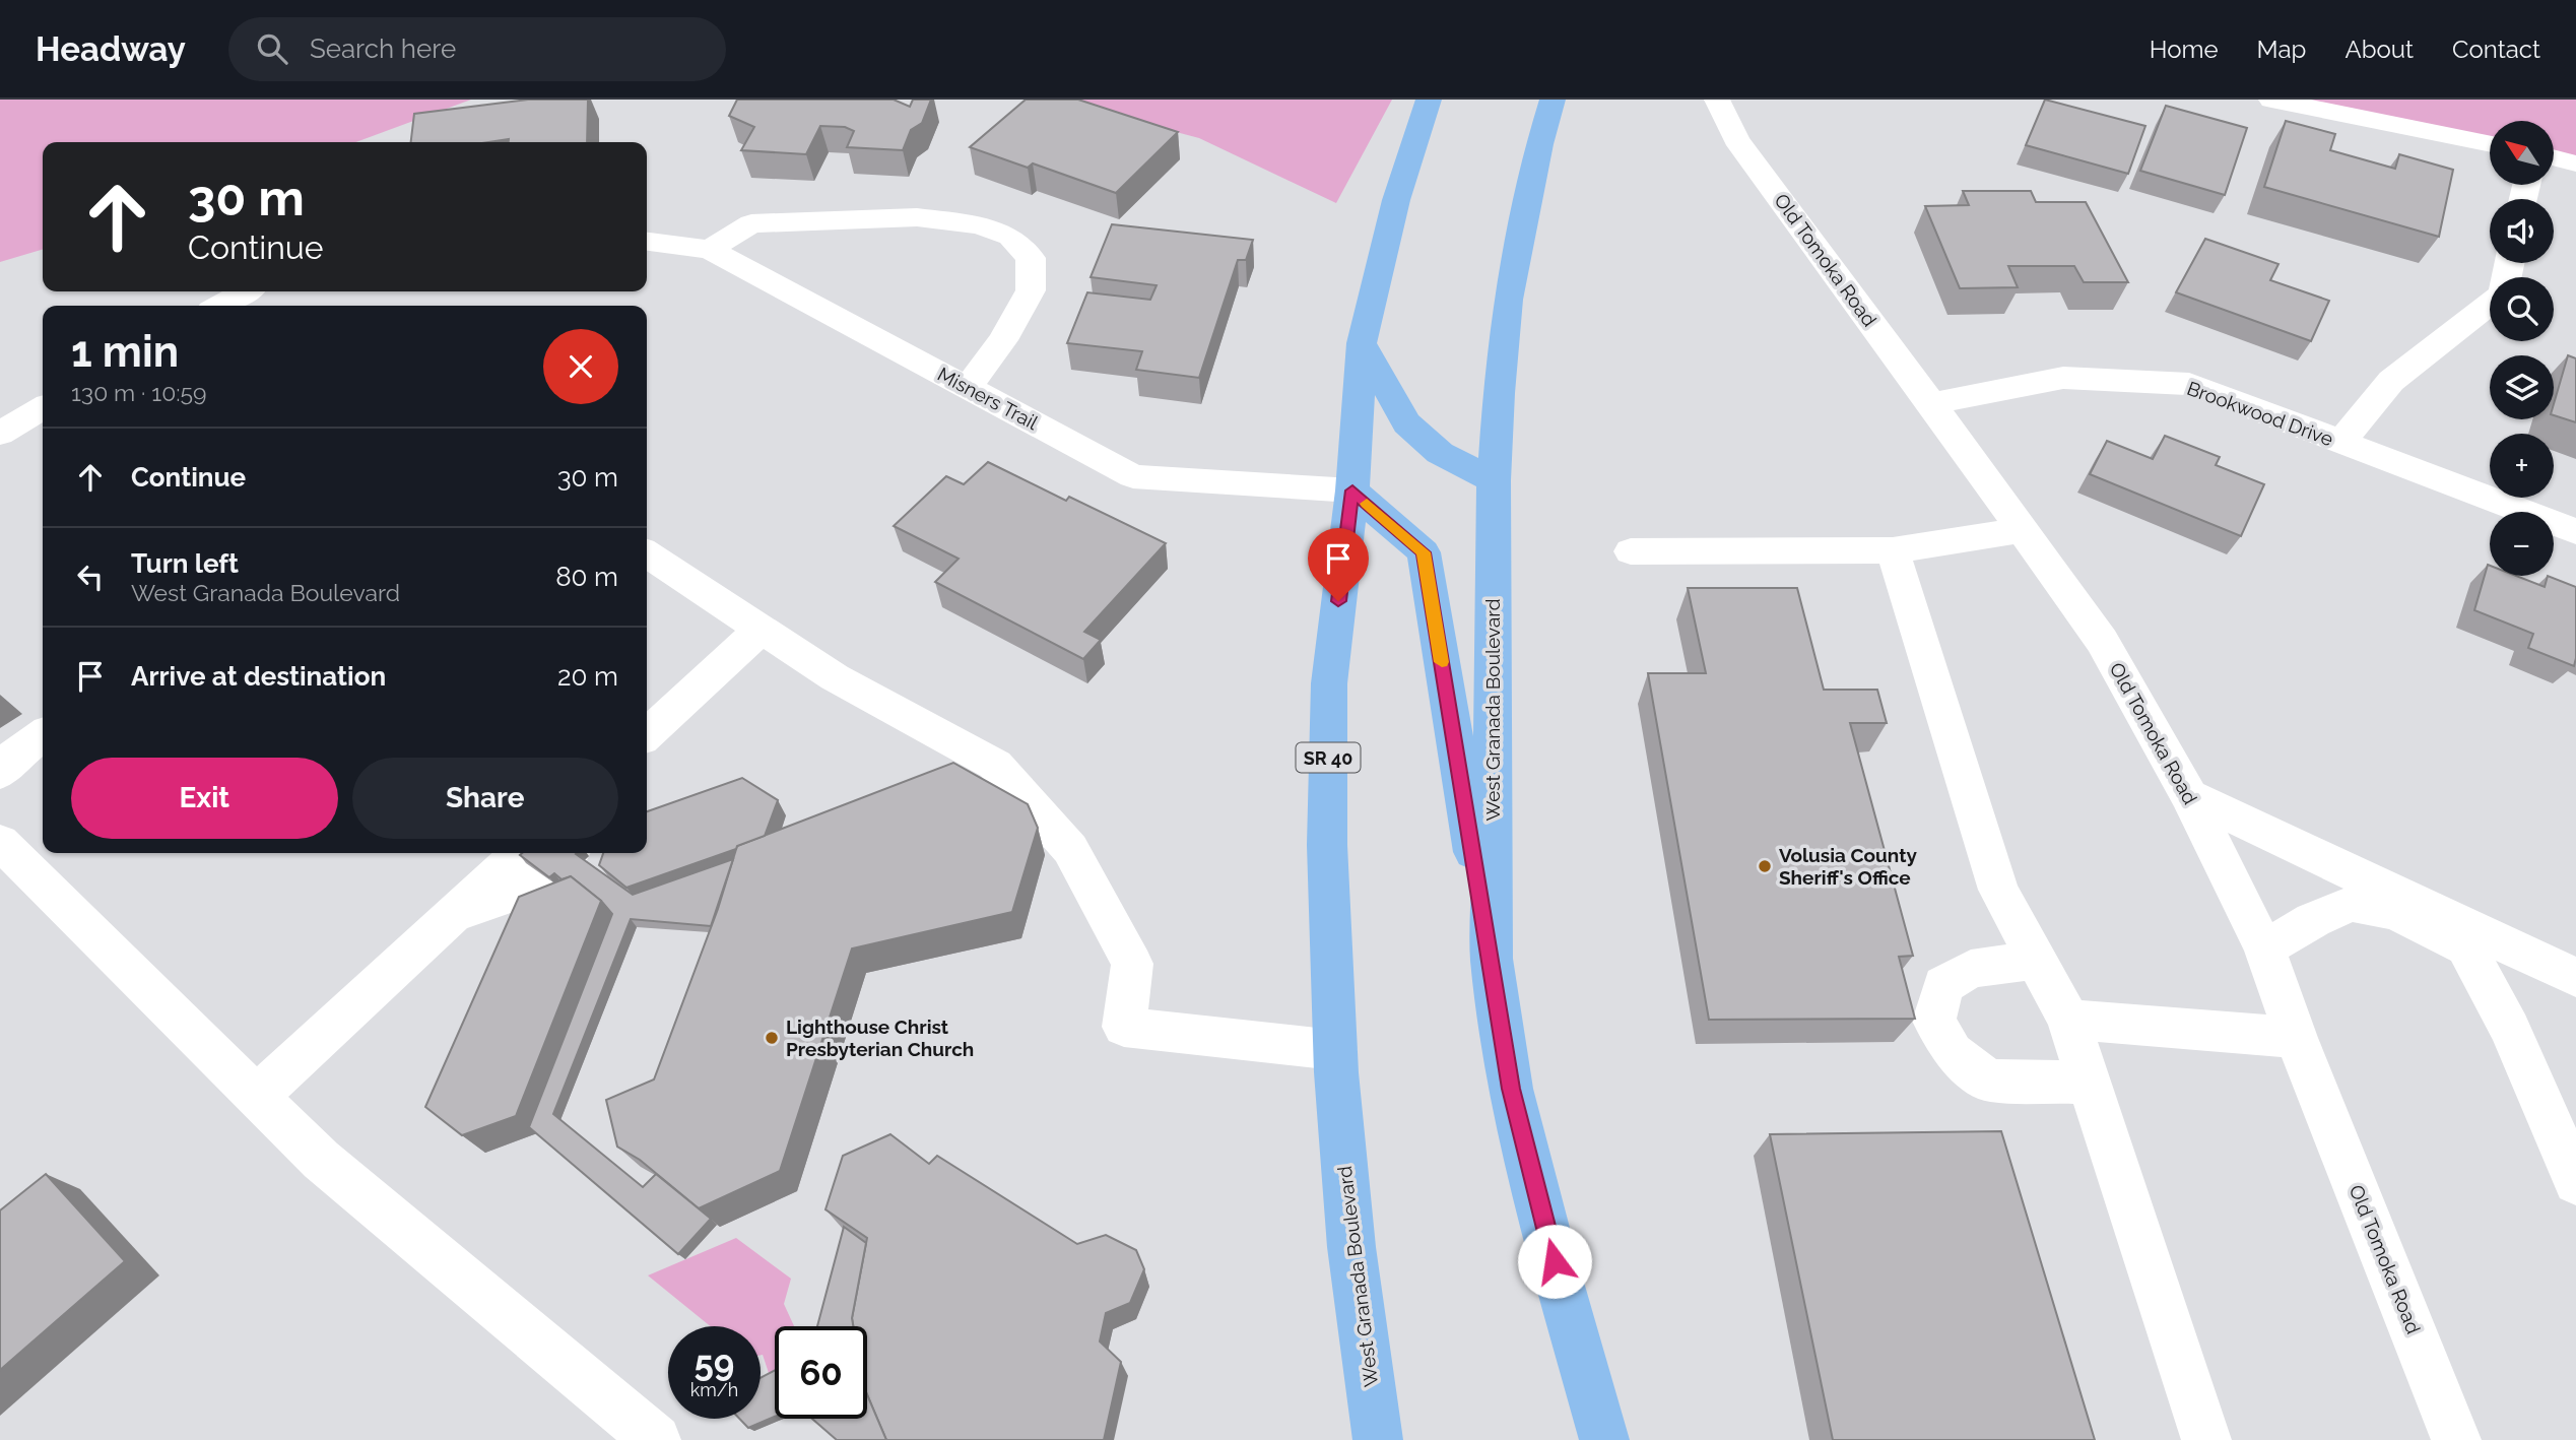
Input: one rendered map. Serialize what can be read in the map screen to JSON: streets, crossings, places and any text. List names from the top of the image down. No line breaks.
{"streets":{"main road":["West Granada Boulevard","SR 40"],"street":["Old Tomoka Road","Misners Trail","Brookwood Drive"]},"crossings":[["Old Tomoka Road","Brookwood Drive"],["Misners Trail","West Granada Boulevard"]],"places":["Volusia County Sheriff's Office","Lighthouse Christ Presbyterian Church"],"north":"top left","page":{"header":"Headway","search":"Search here","nav":["Home","Map","About","Contact"],"map_buttons":["+","−"],"turn":["30 m","Continue"],"heading":["1 min","130 m · 10:59"],"list":[{"name":"Continue","value":"30 m"},{"name":"Turn left","note":"West Granada Boulevard","value":"80 m"},{"name":"Arrive at destination","value":"20 m"}],"buttons":["Exit","Share"],"speed":"59 km/h","limit":"60"}}
